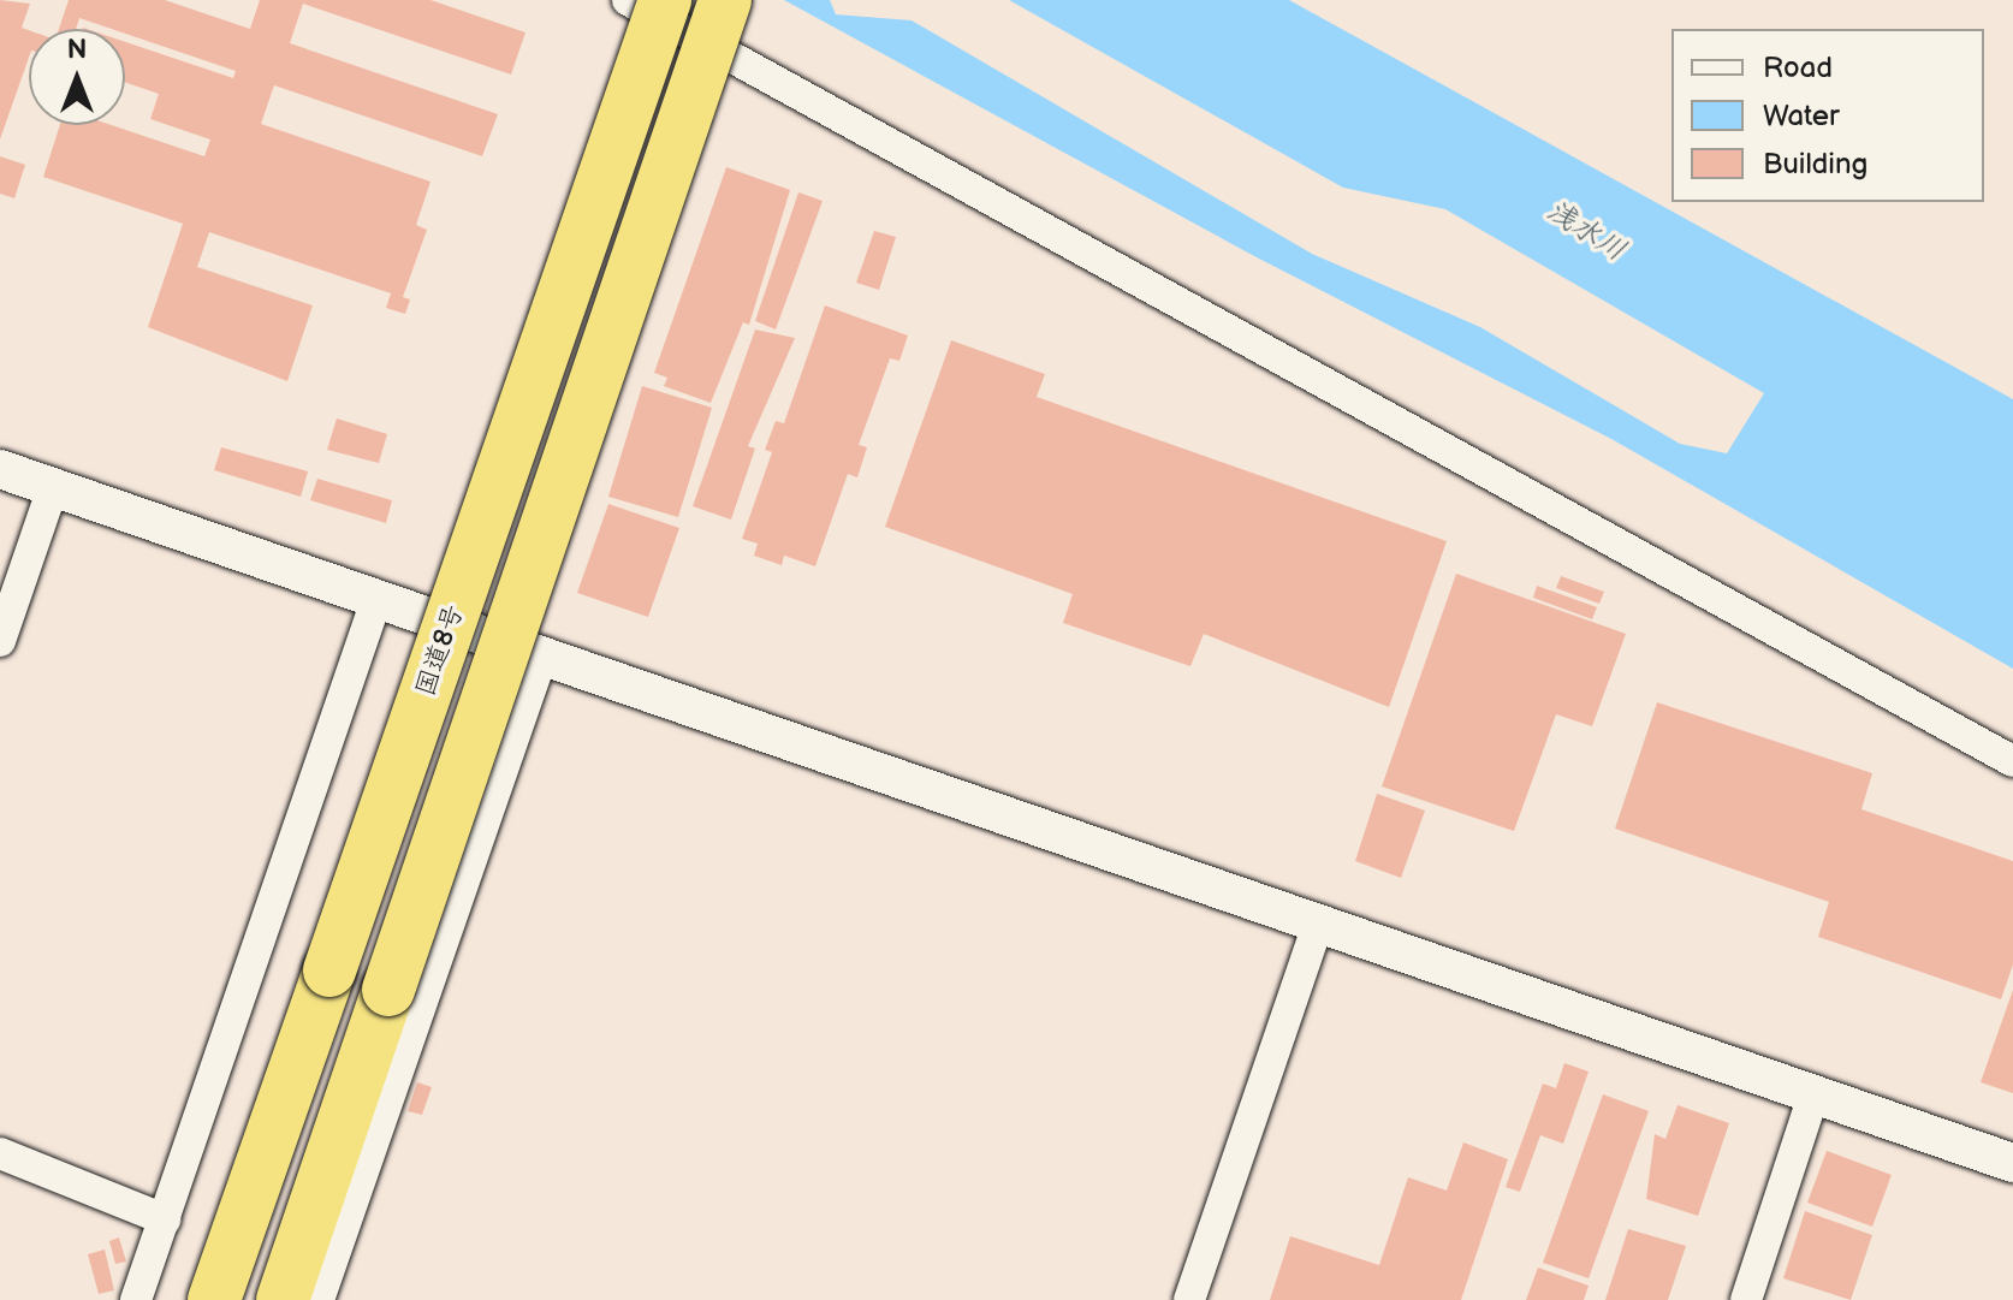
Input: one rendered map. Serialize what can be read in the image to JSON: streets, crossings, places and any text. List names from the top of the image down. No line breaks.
{"streets":{"highway":["国道8号"]},"water":["浅水川"],"legend":["Road","Water","Building"],"north":"top"}
